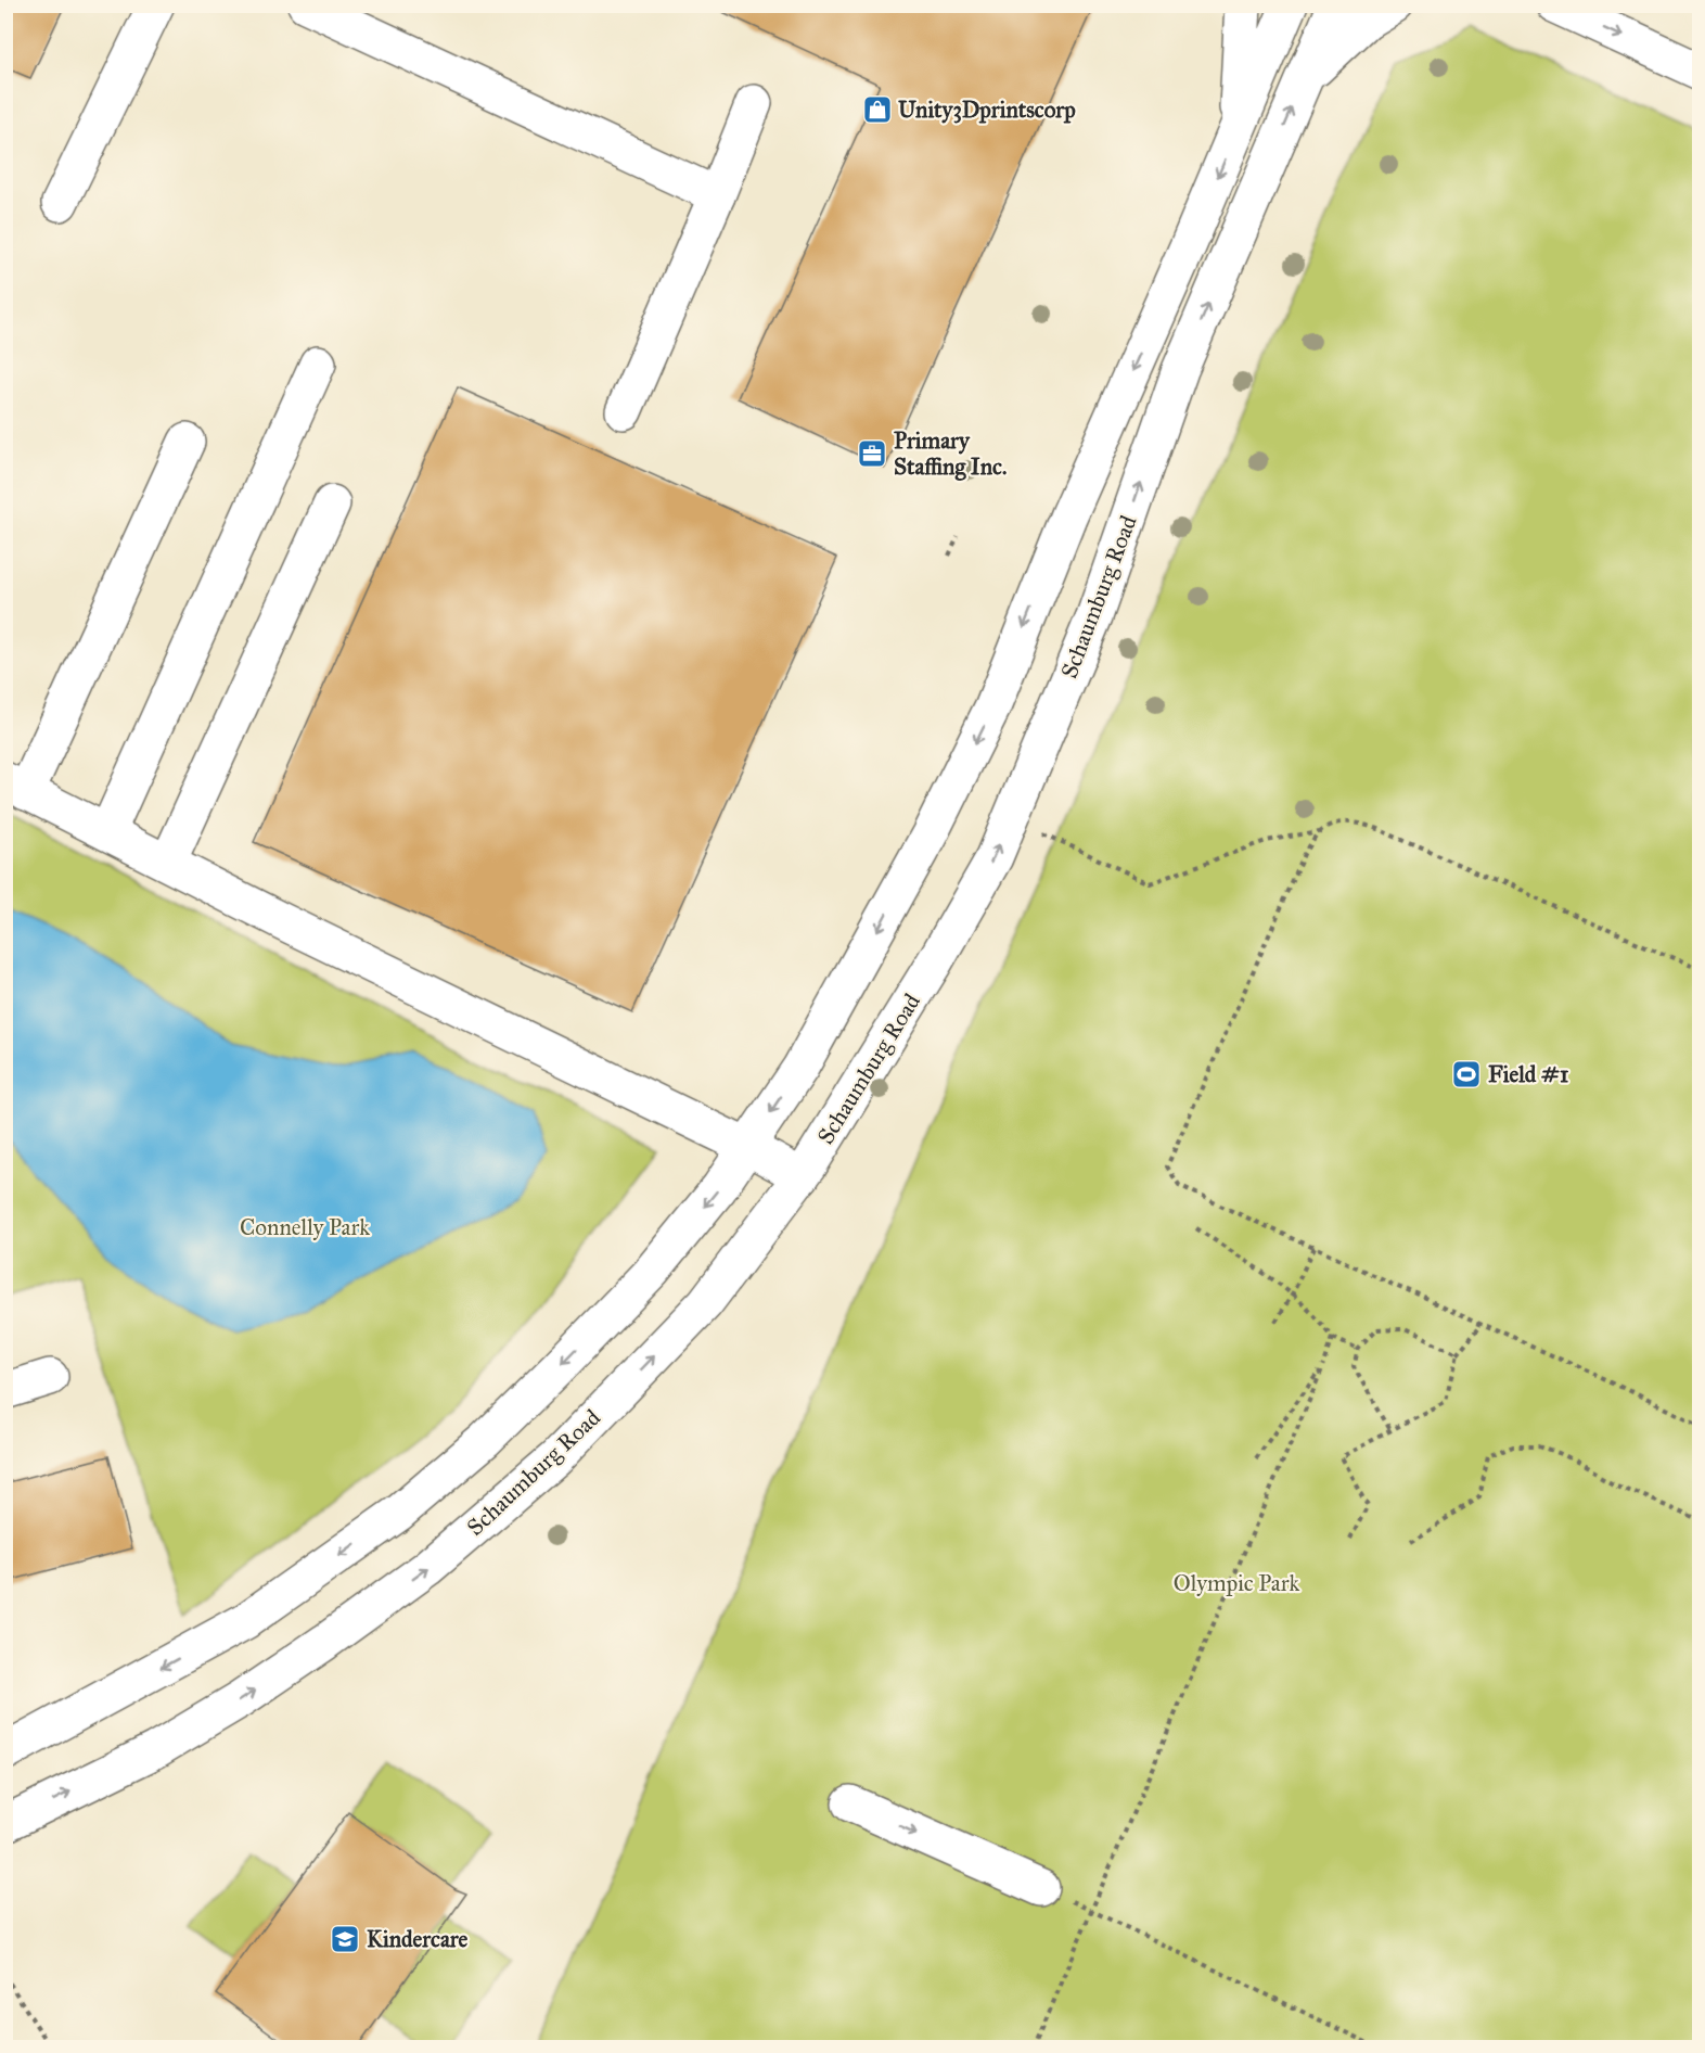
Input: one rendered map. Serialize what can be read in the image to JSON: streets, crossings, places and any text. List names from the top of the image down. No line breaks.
{"streets":{"street":["Schaumburg Road"]},"parks":["Connelly Park","Olympic Park"],"places":{"shop":["Unity3Dprintscorp"],"office":["Primary Staffing Inc."],"sports":["Field #1"],"school or university":["Kindercare"]}}
